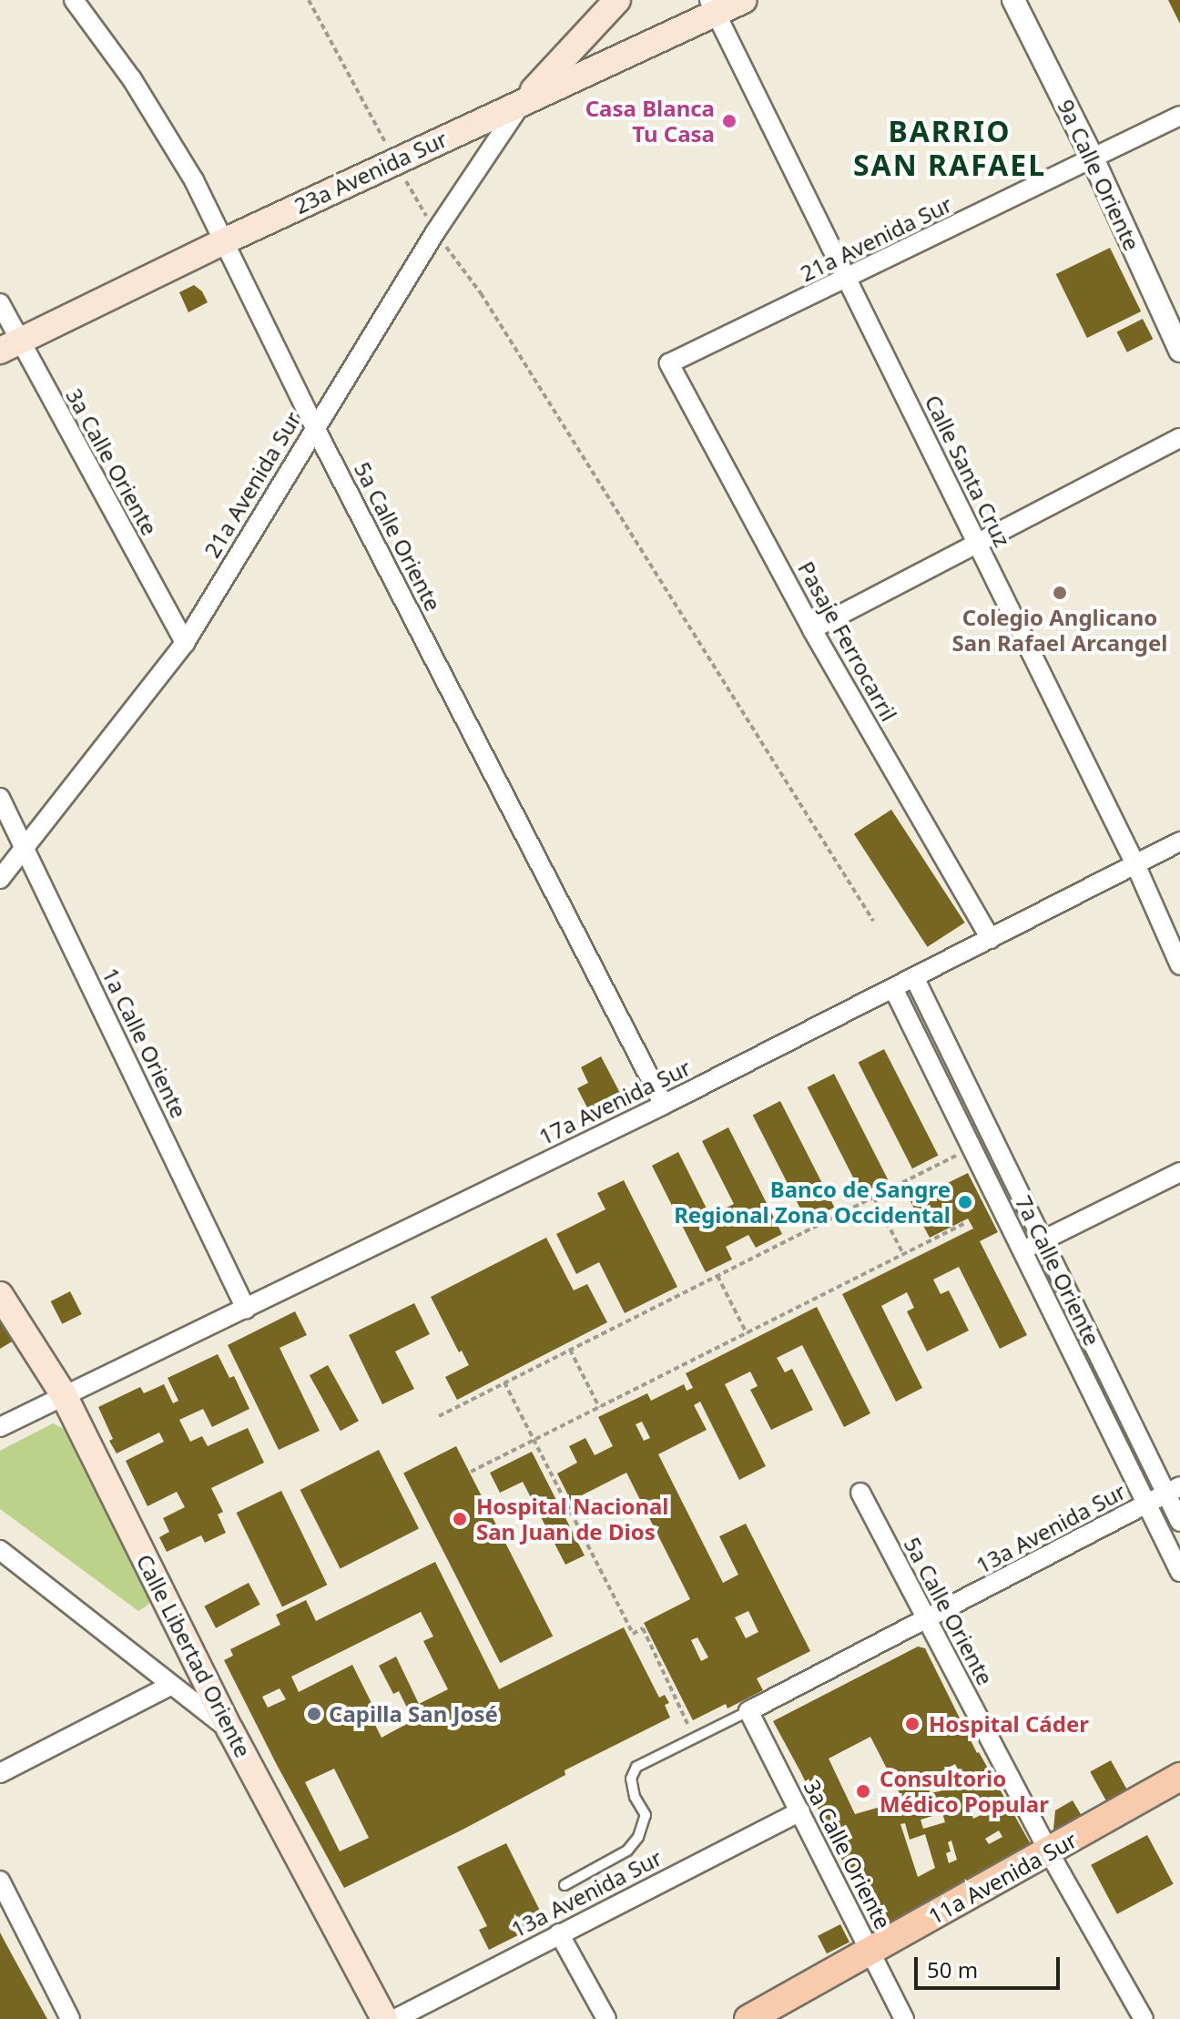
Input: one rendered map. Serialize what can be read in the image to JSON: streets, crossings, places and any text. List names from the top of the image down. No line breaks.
{"streets":{"main road":["23a Avenida Sur","Calle Libertad Oriente","11a Avenida Sur"],"street":["9a Calle Oriente","21a Avenida Sur","3a Calle Oriente","Calle Santa Cruz","5a Calle Oriente","Pasaje Ferrocarril","1a Calle Oriente","17a Avenida Sur","7a Calle Oriente","13a Avenida Sur"]},"crossings":[["23a Avenida Sur","21a Avenida Sur"],["23a Avenida Sur","3a Calle Oriente"],["23a Avenida Sur","Calle Santa Cruz"],["23a Avenida Sur","5a Calle Oriente"],["9a Calle Oriente","21a Avenida Sur"],["21a Avenida Sur","3a Calle Oriente"],["21a Avenida Sur","Calle Santa Cruz"],["21a Avenida Sur","5a Calle Oriente"],["21a Avenida Sur","Pasaje Ferrocarril"],["21a Avenida Sur","1a Calle Oriente"],["3a Calle Oriente","13a Avenida Sur"],["3a Calle Oriente","11a Avenida Sur"],["Calle Santa Cruz","17a Avenida Sur"],["5a Calle Oriente","17a Avenida Sur"],["5a Calle Oriente","13a Avenida Sur"],["5a Calle Oriente","11a Avenida Sur"],["Pasaje Ferrocarril","17a Avenida Sur"],["1a Calle Oriente","17a Avenida Sur"],["17a Avenida Sur","7a Calle Oriente"],["17a Avenida Sur","Calle Libertad Oriente"],["7a Calle Oriente","13a Avenida Sur"]],"districts":["BARRIO SAN RAFAEL"],"places":["Casa Blanca Tu Casa","Colegio Anglicano San Rafael Arcangel","Banco de Sangre Regional Zona Occidental","Hospital Nacional San Juan de Dios","Capilla San José","Hospital Cáder","Consultorio Médico Popular"],"scale_bar":"50 m"}
